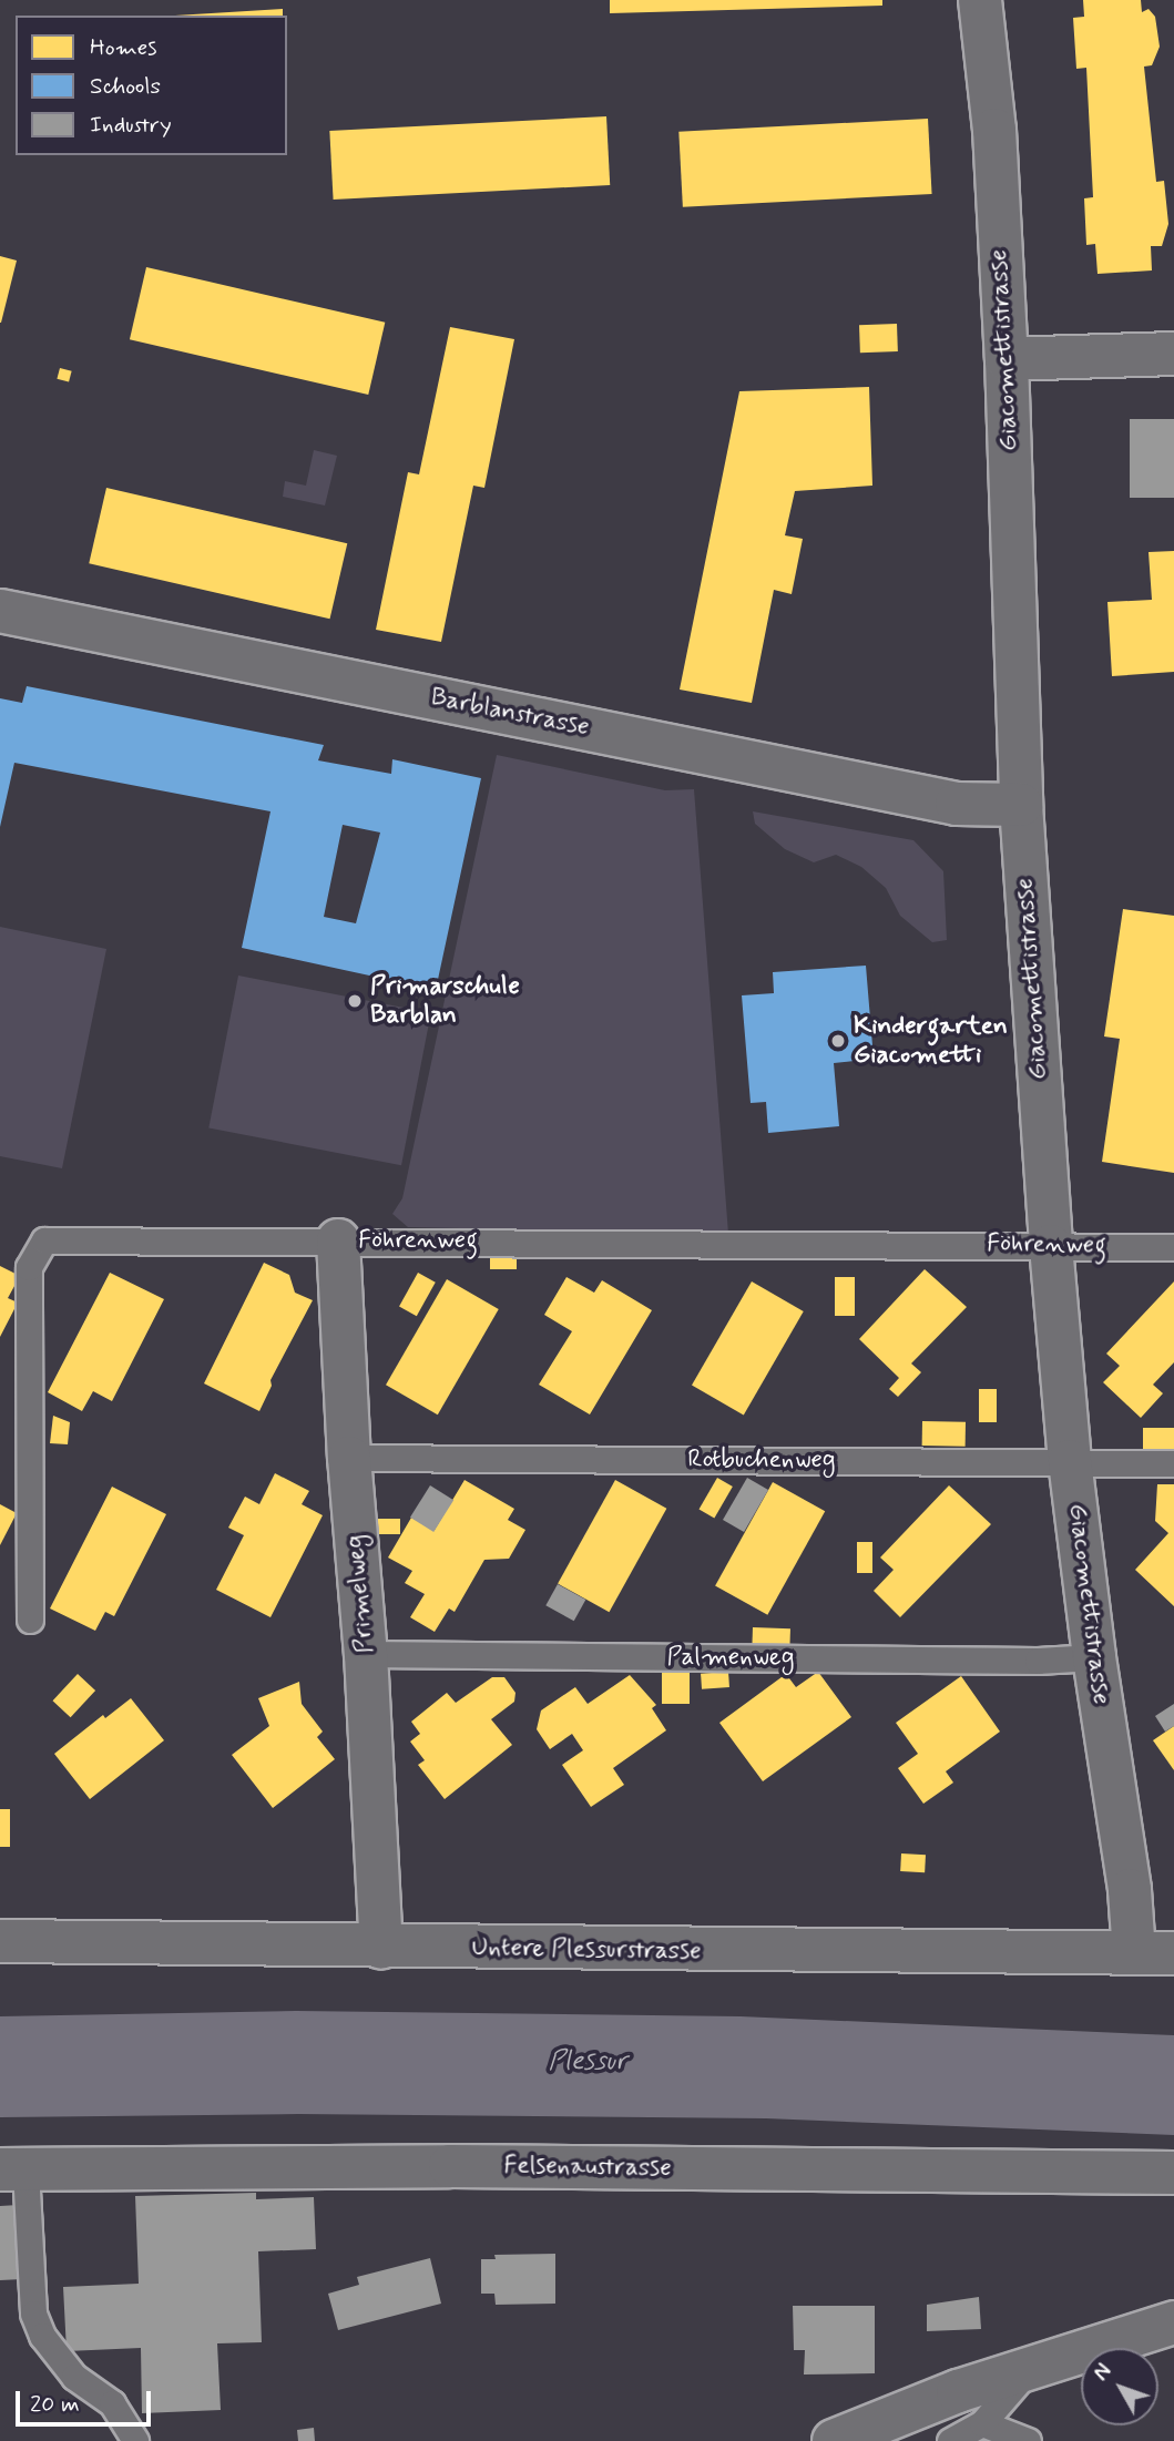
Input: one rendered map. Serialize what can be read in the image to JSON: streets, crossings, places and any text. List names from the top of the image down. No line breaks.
{"streets":{"street":["Giacomettistrasse","Barblanstrasse","Primelweg","Untere Plessurstrasse","Felsenaustrasse"],"lane":["Föhrenweg","Rotbuchenweg","Palmenweg"]},"crossings":[["Giacomettistrasse","Barblanstrasse"],["Giacomettistrasse","Föhrenweg"],["Giacomettistrasse","Rotbuchenweg"],["Giacomettistrasse","Palmenweg"],["Giacomettistrasse","Untere Plessurstrasse"],["Föhrenweg","Primelweg"],["Rotbuchenweg","Primelweg"],["Primelweg","Palmenweg"],["Primelweg","Untere Plessurstrasse"]],"water":["Plessur"],"places":["Primarschule Barblan","Kindergarten Giacometti"],"legend":["Homes","Schools","Industry"],"scale_bar":"20 m","north":"top left"}
